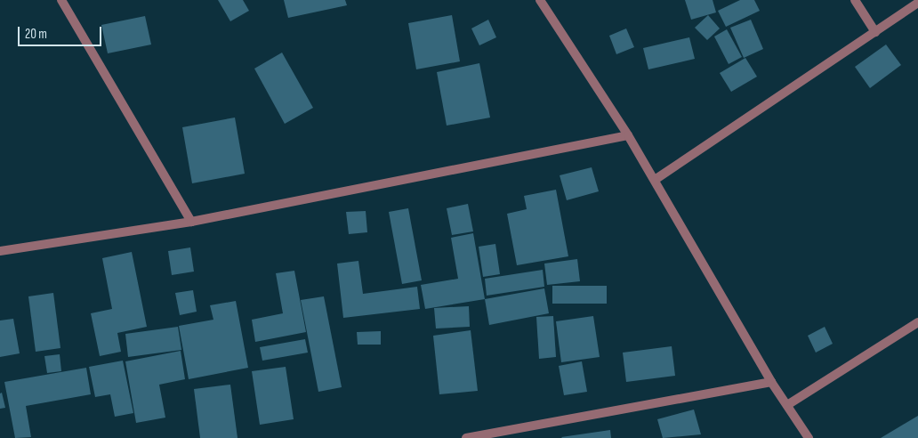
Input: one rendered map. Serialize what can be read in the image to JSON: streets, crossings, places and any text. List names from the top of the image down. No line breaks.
{"scale_bar":"20 m"}
